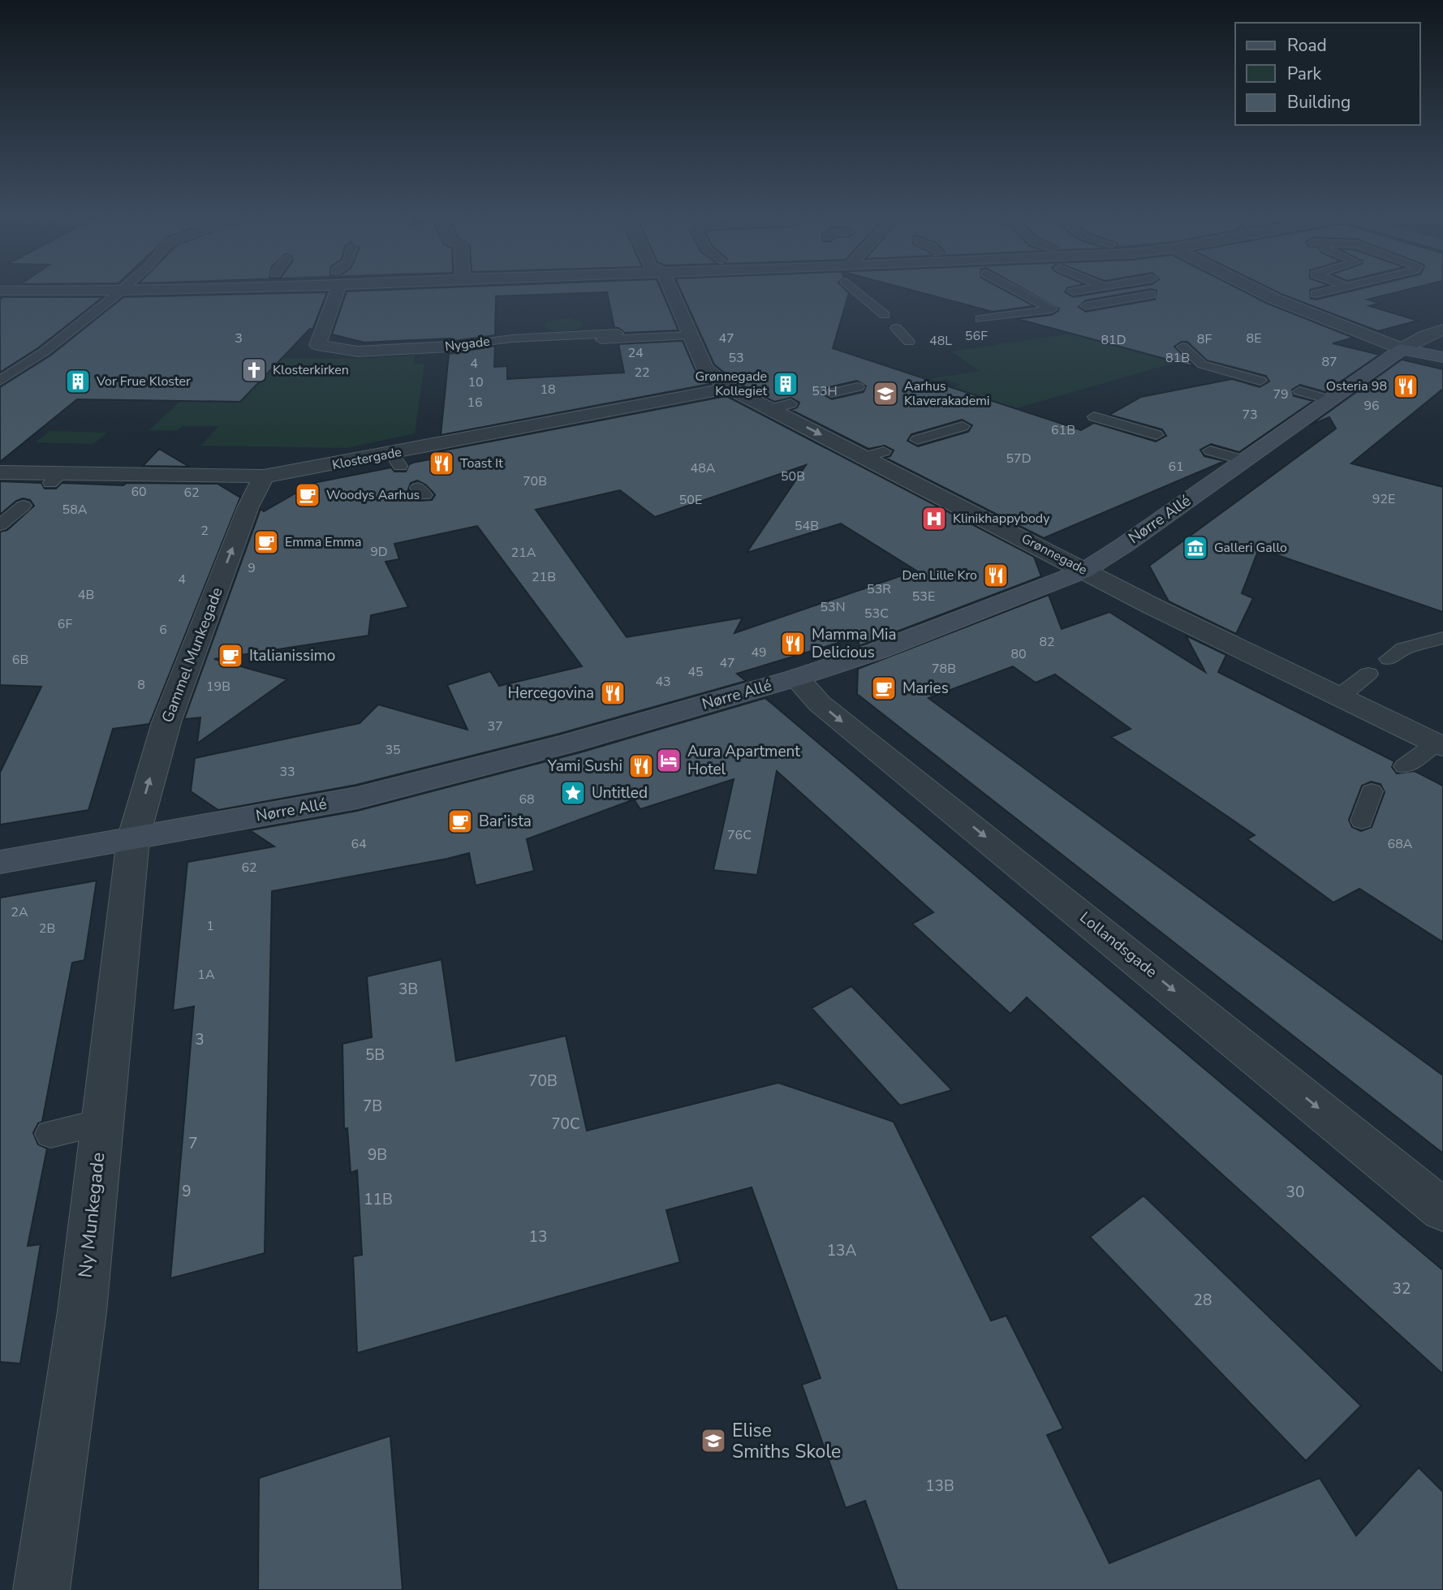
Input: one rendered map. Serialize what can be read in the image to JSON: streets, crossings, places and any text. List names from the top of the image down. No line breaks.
{"streets":{"street":["Nygade","Klostergade","Nørre Allé","Grønnegade","Gammel Munkegade","Lollandsgade","Ny Munkegade"]},"crossings":[["Klostergade","Grønnegade"],["Klostergade","Gammel Munkegade"],["Nørre Allé","Grønnegade"],["Nørre Allé","Gammel Munkegade"],["Nørre Allé","Lollandsgade"],["Nørre Allé","Ny Munkegade"],["Gammel Munkegade","Ny Munkegade"]],"one_way":["Grønnegade","Gammel Munkegade","Lollandsgade"],"places":{"church":["Klosterkirken"],"building":["Vor Frue Kloster","Grønnegade Kollegiet"],"restaurant":["Osteria 98","Toast It","Den Lille Kro","Mamma Mia Delicious","Hercegovina","Yami Sushi"],"school or university":["Aarhus Klaverakademi","Elise Smiths Skole"],"cafe":["Woodys Aarhus","Emma Emma","Italianissimo","Maries","Bar’ista"],"hospital":["Klinikhappybody"],"museum":["Galleri Gallo"],"hotel":["Aura Apartment Hotel"],"place":["Untitled"]},"house_numbers":["56F","3","47","8E","8F","81D","48L","24","53","81B","87","4","22","10","18","53H","79","16","96","73","61B","57D","61","48A","50B","70B","60","62","92E","50E","58A","54B","2","9D","21A","9","21B","4","53R","4B","53E","53N","53C","6F","6","82","49","80","6B","47","78B","45","43","8","19B","37","35","33","68","76C","64","68A","62","2A","1","2B","1A","3B","3","5B","70B","7B","70C","7","9B","9","30","11B","13","13A","32","28","13B"],"legend":["Road","Park","Building"]}
